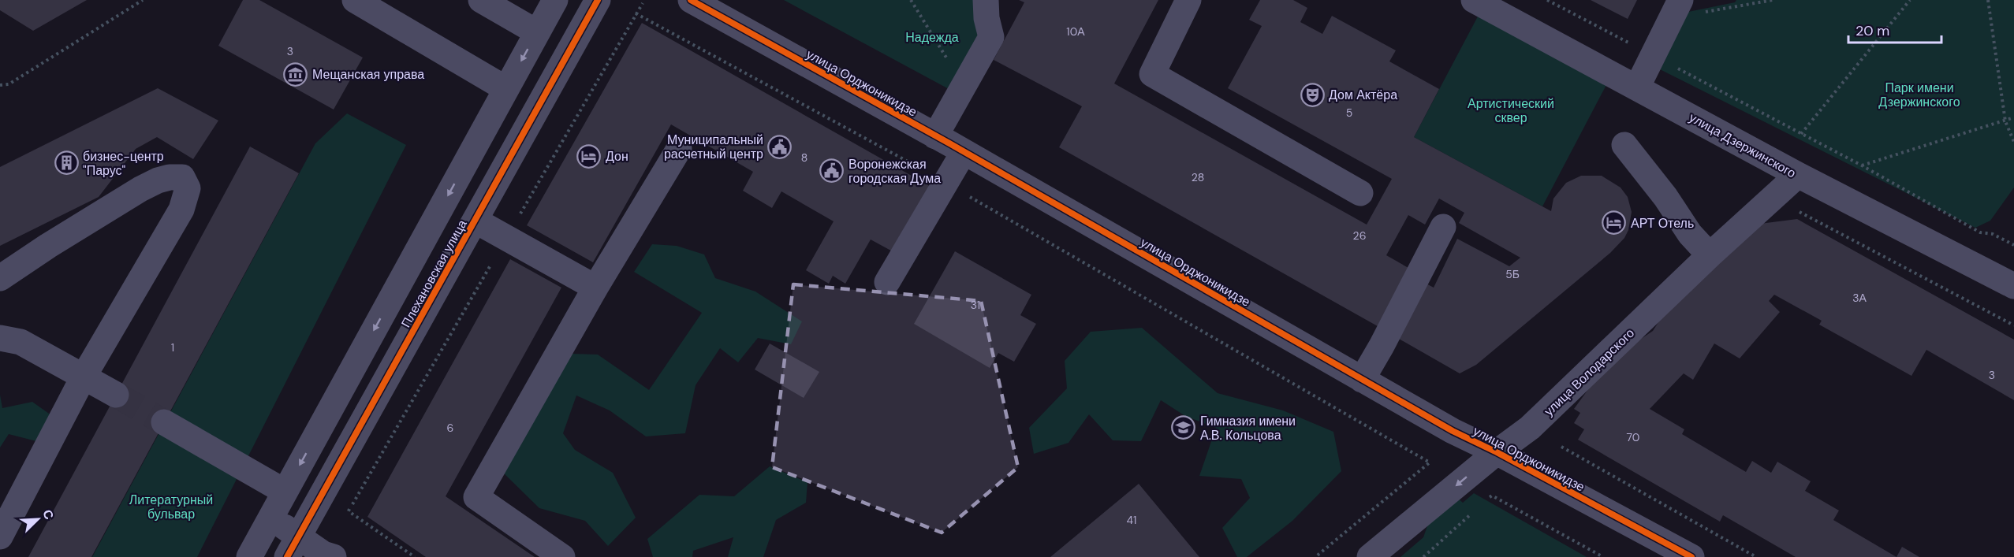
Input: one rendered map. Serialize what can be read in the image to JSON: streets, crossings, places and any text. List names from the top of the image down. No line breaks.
{"streets":{"street":["улица Орджоникидзе","улица Дзержинского","Плехановская улица","улица Володарского"]},"crossings":[["улица Орджоникидзе","улица Володарского"],["улица Дзержинского","улица Володарского"]],"parks":["Надежда","Парк имени Дзержинского","Артистический сквер","Литературный бульвар"],"places":{"museum":["Мещанская управа"],"theatre":["Дом Актёра"],"public building":["Муниципальный расчетный центр","Воронежская городская Дума"],"hotel":["Дон","АРТ Отель"],"building":["бизнес-центр \"Парус\""],"school or university":["Гимназия имени А.В. Кольцова"]},"house_numbers":["10А","3","5","8","28","26","5Б","3А","31","1","3","6","70","41"],"scale_bar":"20 m","north":"top right"}
